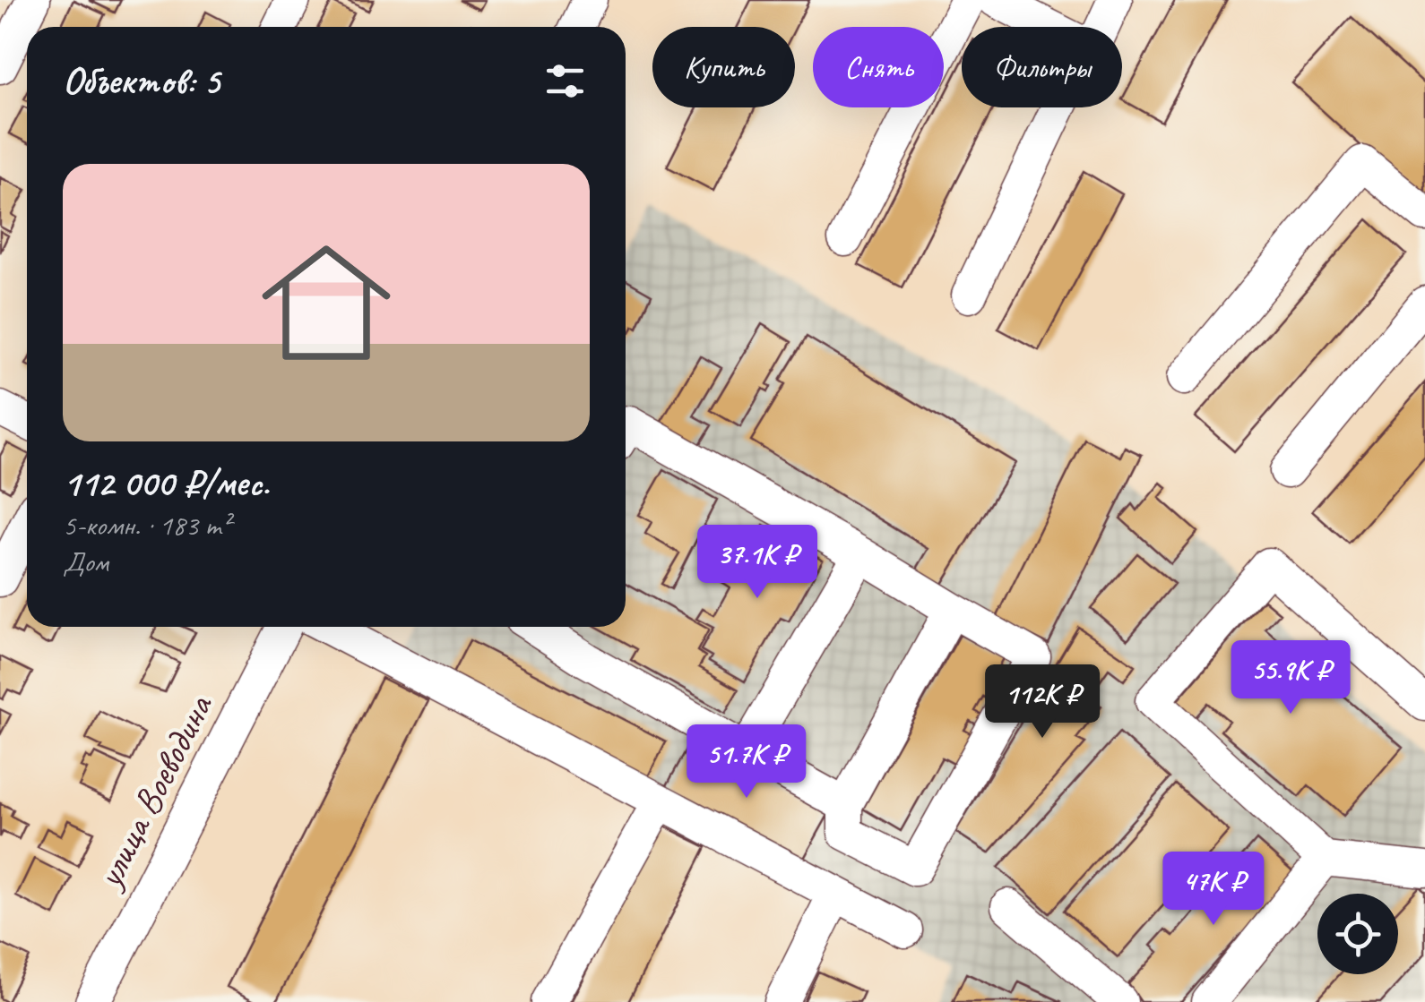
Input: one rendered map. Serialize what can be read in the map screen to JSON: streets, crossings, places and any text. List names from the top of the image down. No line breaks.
{"streets":{"street":["улица Воеводина"]},"page":{"chip":["Купить","Снять","Фильтры"],"heading":"Объектов: 5","list":[{"name":"112 000 ₽/мес.","note":"5-комн. · 183 m² · Дом"}],"price":["37.1K ₽","55.9K ₽","112K ₽","51.7K ₽","47K ₽"]}}
